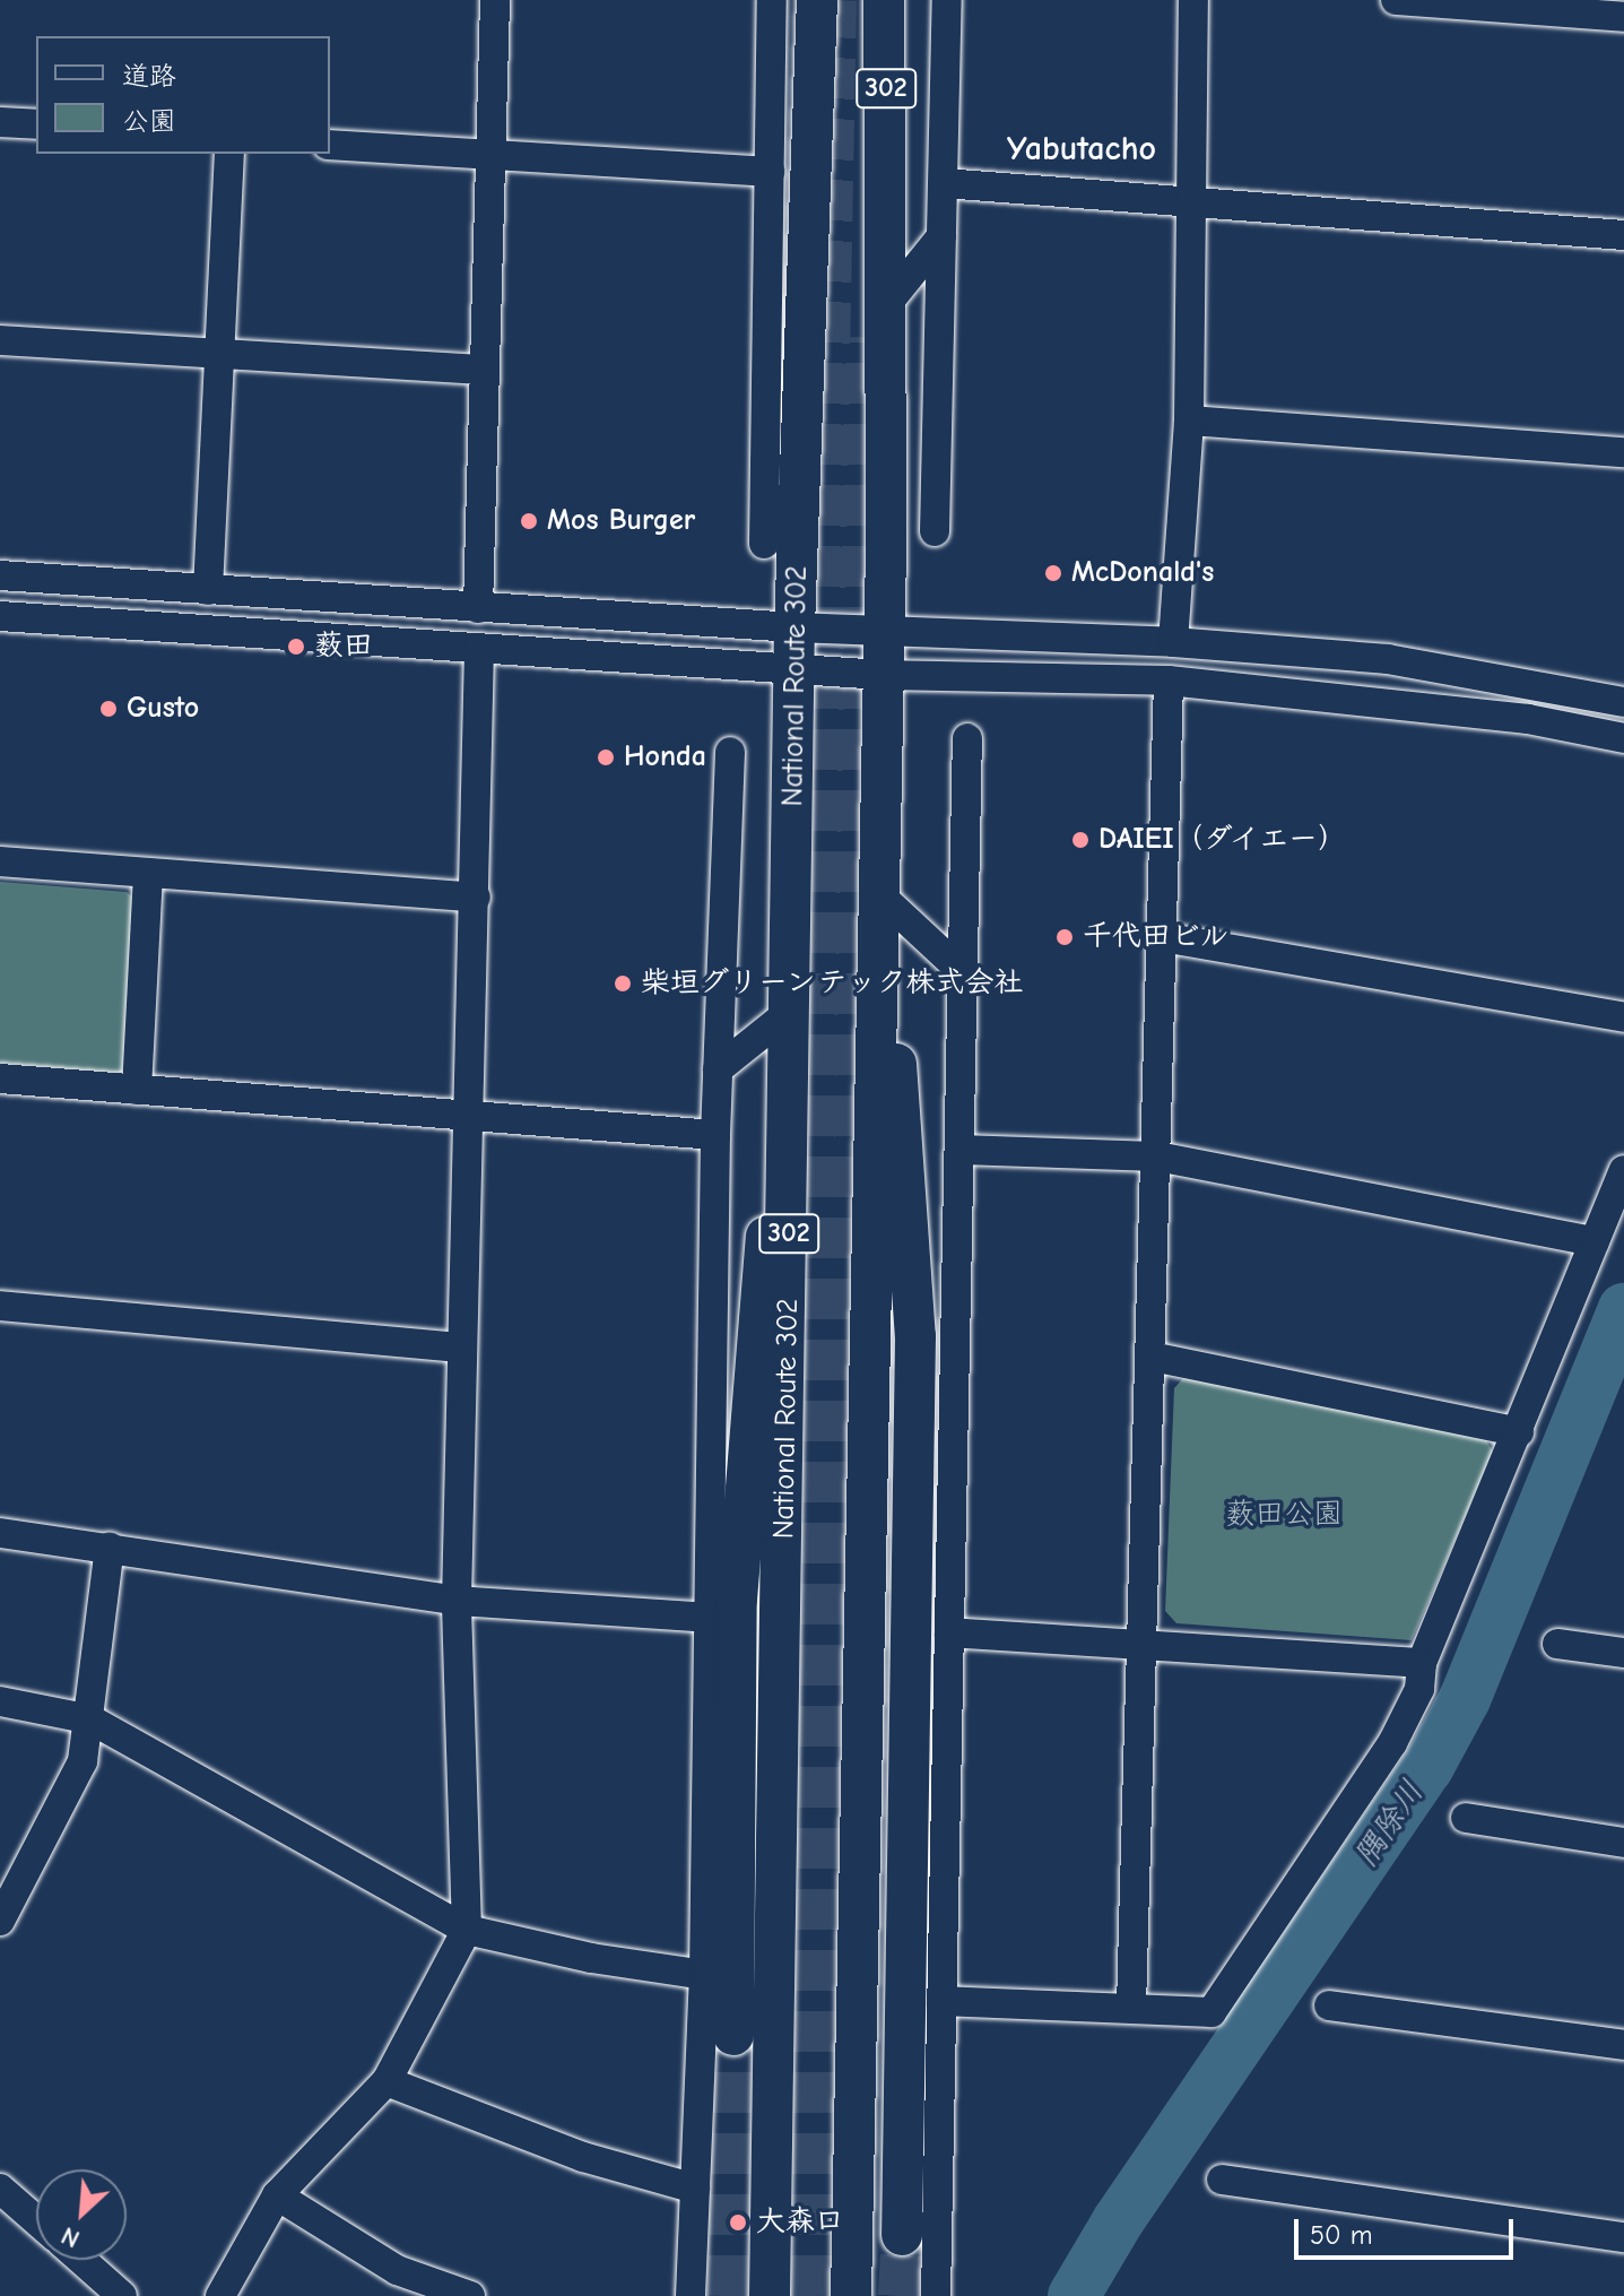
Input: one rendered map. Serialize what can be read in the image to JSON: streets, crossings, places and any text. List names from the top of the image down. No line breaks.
{"streets":{"highway":["302","National Route 302"]},"districts":["Yabutacho"],"water":["隅除川"],"parks":["薮田公園"],"places":["Mos Burger","McDonald's","薮田","Gusto","Honda","DAIEI（ダイエー）","千代田ビル","柴垣グリーンテック株式会社","大森口"],"legend":["道路","公園"],"scale_bar":"50 m","north":"bottom left"}
